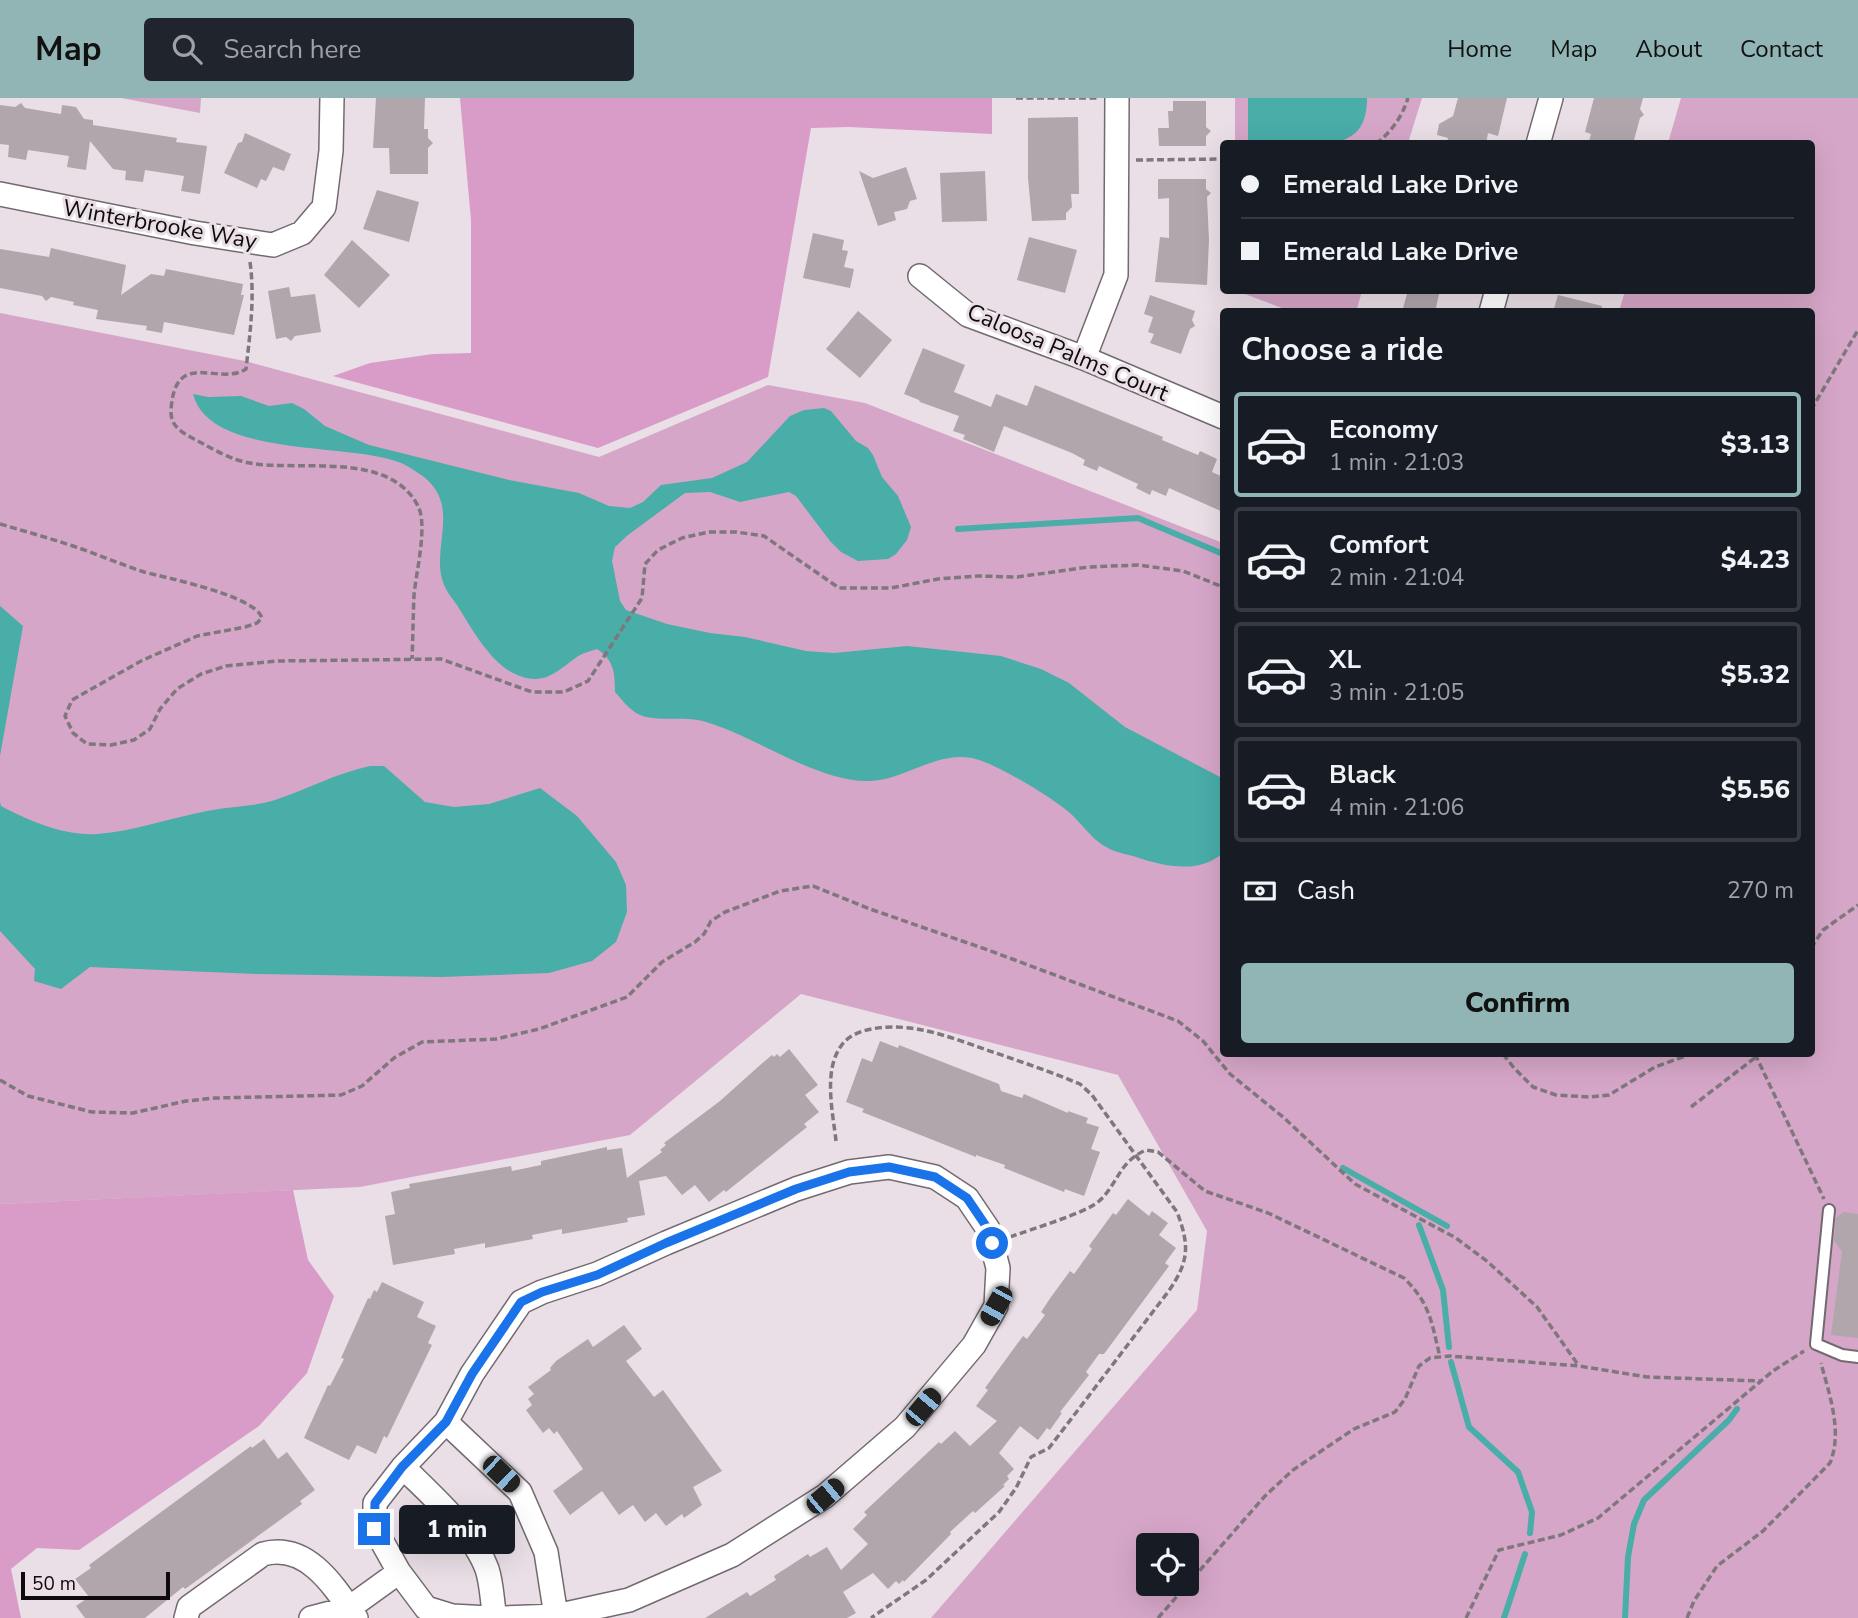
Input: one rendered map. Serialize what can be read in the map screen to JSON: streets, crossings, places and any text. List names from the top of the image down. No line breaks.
{"streets":{"street":["Winterbrooke Way","Caloosa Palms Court"]},"scale_bar":"50 m","page":{"header":"Map","search":"Search here","nav":["Home","Map","About","Contact"],"banner":["Emerald Lake Drive","Emerald Lake Drive"],"heading":"Choose a ride","list":[{"name":"Economy","note":"1 min · 21:03","value":"$3.13"},{"name":"Comfort","note":"2 min · 21:04","value":"$4.23"},{"name":"XL","note":"3 min · 21:05","value":"$5.32"},{"name":"Black","note":"4 min · 21:06","value":"$5.56"}],"pay":["Cash","270 m"],"buttons":"Confirm","bubble":"1 min","scale":"50 m"}}
